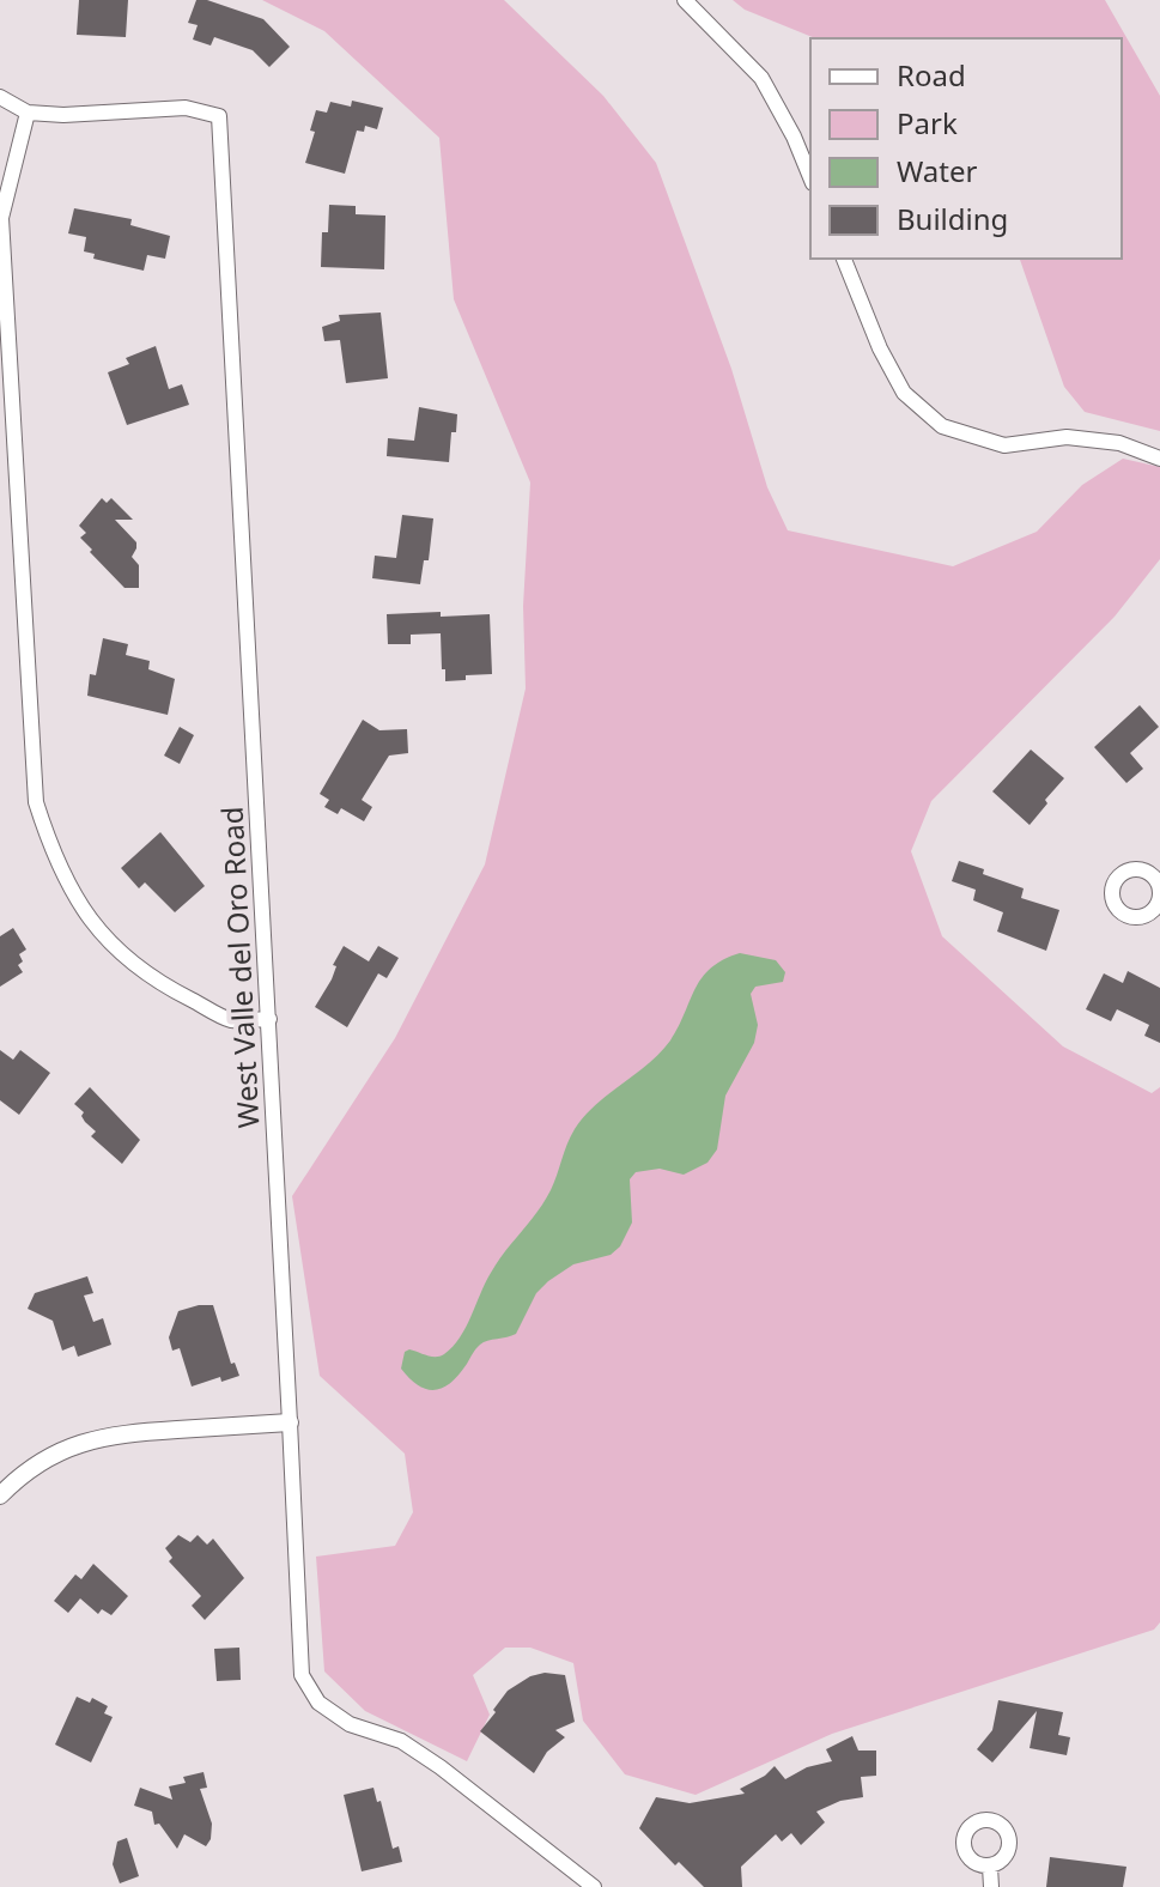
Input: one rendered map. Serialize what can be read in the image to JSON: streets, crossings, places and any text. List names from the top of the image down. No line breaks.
{"streets":{"street":["West Valle del Oro Road"]},"legend":["Road","Park","Water","Building"]}
